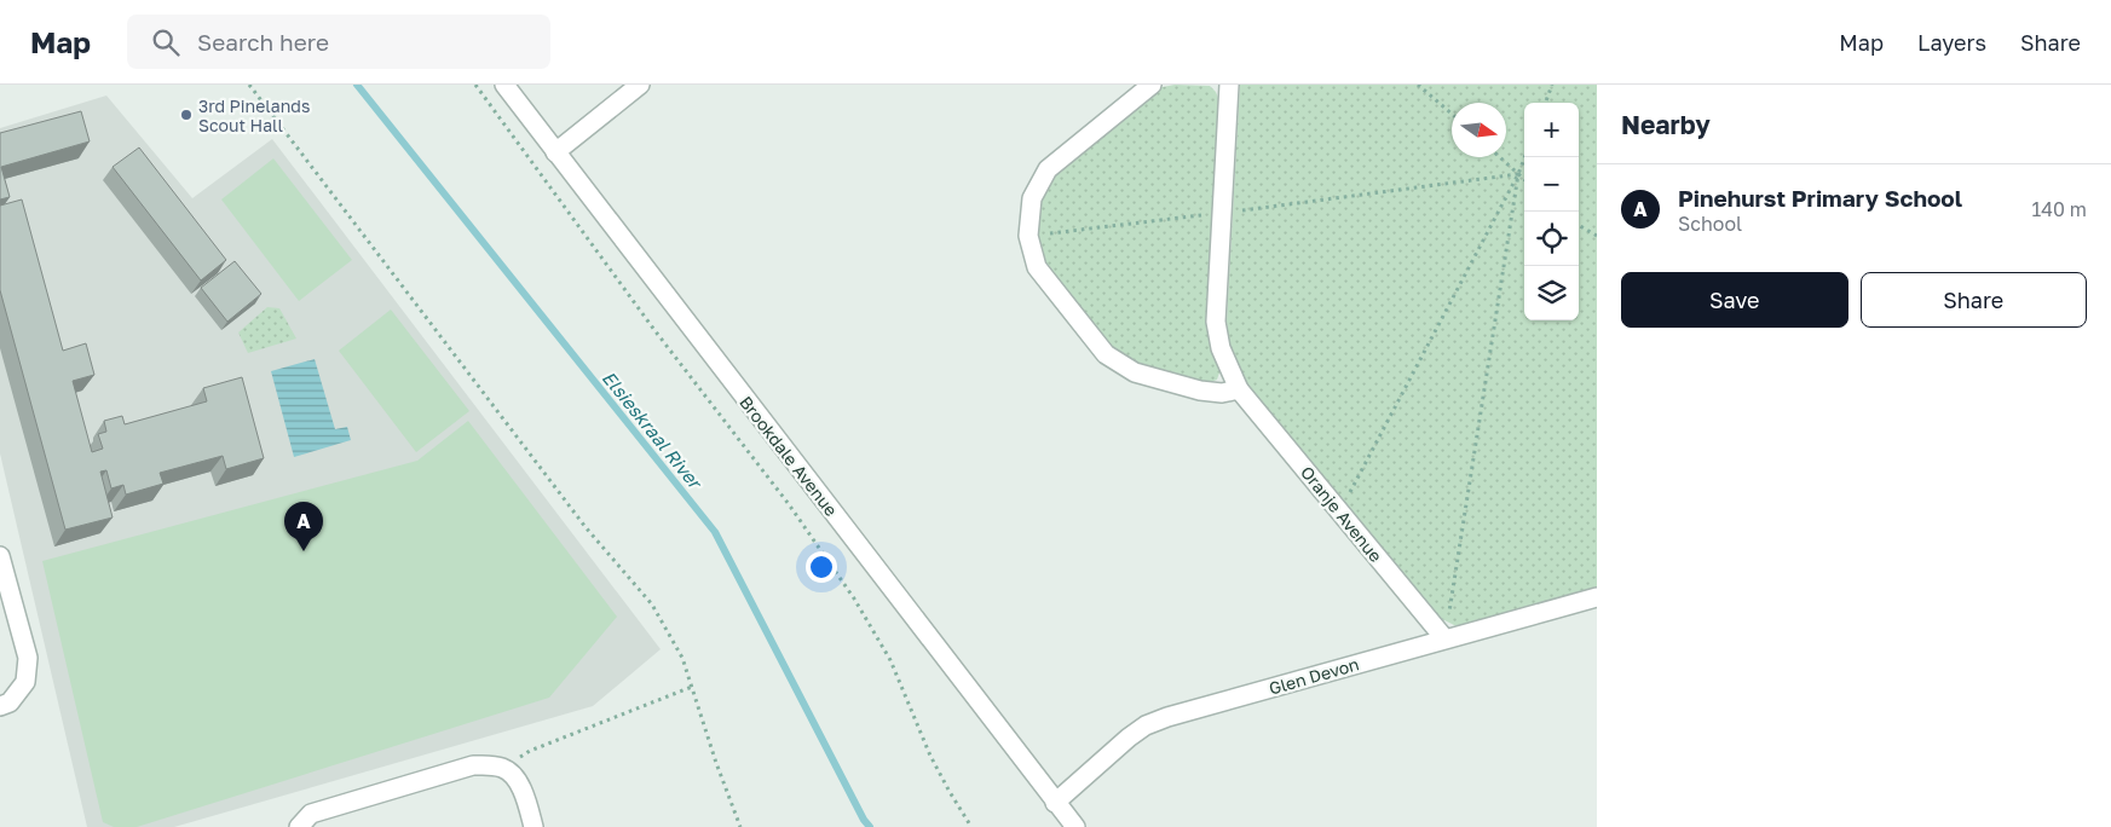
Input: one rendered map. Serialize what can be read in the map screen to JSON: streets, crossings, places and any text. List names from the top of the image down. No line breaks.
{"streets":{"street":["Brookdale Avenue","Oranje Avenue","Glen Devon"]},"crossings":[["Brookdale Avenue","Glen Devon"],["Oranje Avenue","Glen Devon"]],"water":["Elsieskraal River"],"places":["3rd Pinelands Scout Hall"],"north":"right","page":{"header":"Map","search":"Search here","nav":["Map","Layers","Share"],"heading":"Nearby","map_buttons":["+","−"],"list":[{"mark":"A","name":"Pinehurst Primary School","note":"School","value":"140 m"}],"buttons":["Save","Share"],"pins":"A"}}
